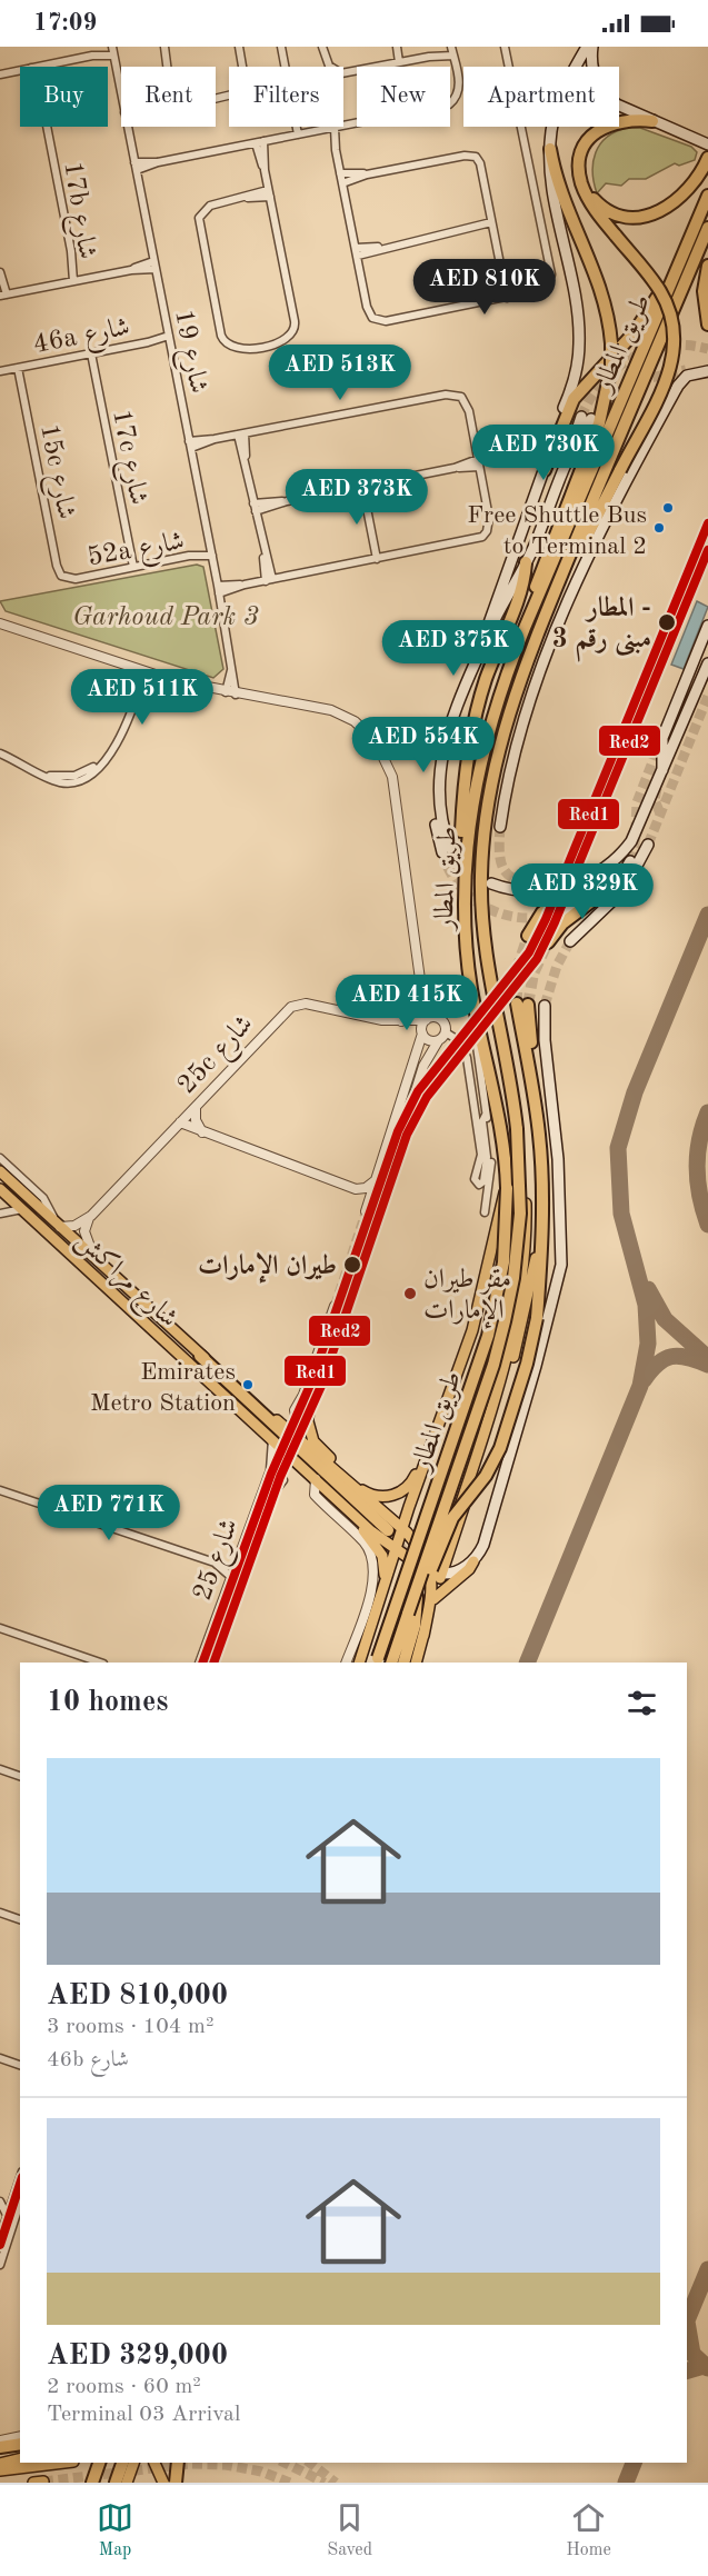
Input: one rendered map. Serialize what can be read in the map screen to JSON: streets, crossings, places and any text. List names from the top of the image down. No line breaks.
{"streets":{"highway":["طريق المطار"],"main road":["شارع مراكش"],"street":["17b شارع","46a شارع","شارع 19","17c شارع","15c شارع","52a شارع","25c شارع","شارع 25"]},"crossings":[["46a شارع","شارع 19"],["46a شارع","17c شارع"],["46a شارع","15c شارع"],["شارع 19","52a شارع"],["17c شارع","52a شارع"],["15c شارع","52a شارع"],["25c شارع","شارع مراكش"],["شارع مراكش","شارع 25"]],"parks":["Garhoud Park 3"],"places":["Free Shuttle Bus to Terminal 2","المطار - مبنى رقم 3","طيران الإمارات","مقر طيران الإمارات","Emirates Metro Station"],"lines":["transit line Red1","transit line Red2"],"page":{"status":"17:09","chip":["Buy","Rent","Filters","New","Apartment"],"price":["AED 810K","AED 513K","AED 730K","AED 373K","AED 375K","AED 511K","AED 554K","AED 329K","AED 415K","AED 771K"],"heading":"10 homes","list":[{"name":"AED 810,000","note":"3 rooms · 104 m² · 46b شارع"},{"name":"AED 329,000","note":"2 rooms · 60 m² · Terminal 03 Arrival"}],"tabs":["Map","Saved","Home"]}}
